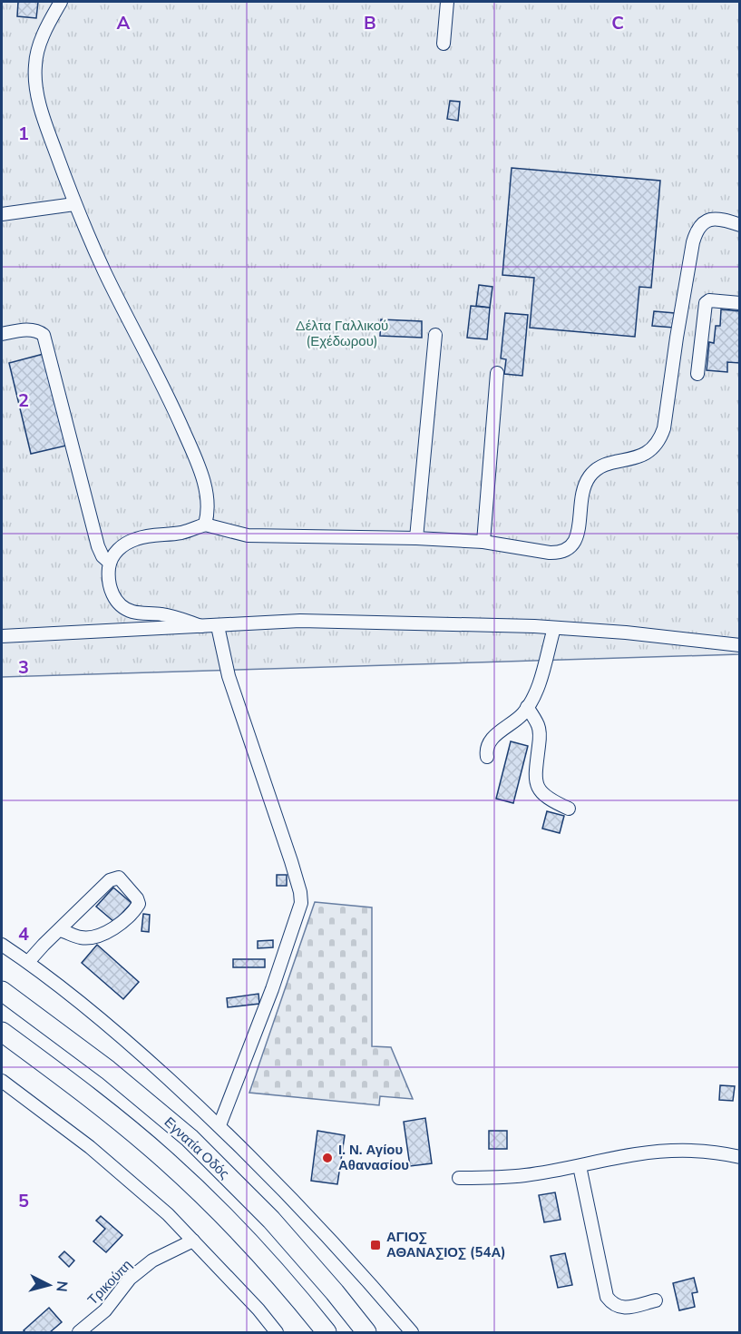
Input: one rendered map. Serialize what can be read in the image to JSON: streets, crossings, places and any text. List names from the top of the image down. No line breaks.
{"streets":{"highway":["Εγνατία Οδός"],"street":["Τρικούπη"]},"parks":["Δέλτα Γαλλικού (Εχέδωρου)"],"places":{"other":["Ι. Ν. Αγίου Αθανασίου"],"transit":["ΑΓΙΟΣ ΑΘΑΝΑΣΙΟΣ (54Α)"]},"north":"right","grid":{"columns":["A","B","C"],"rows":["1","2","3","4","5"]}}
